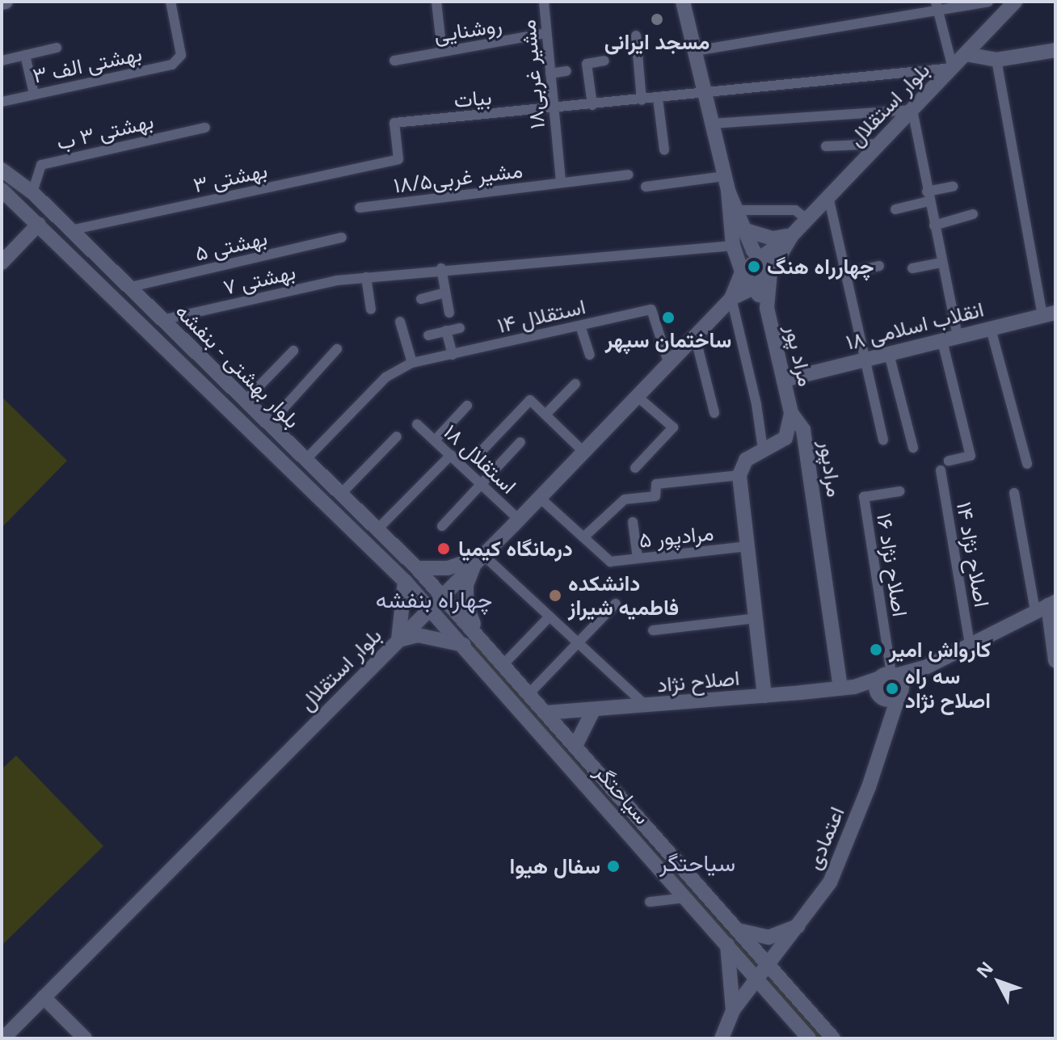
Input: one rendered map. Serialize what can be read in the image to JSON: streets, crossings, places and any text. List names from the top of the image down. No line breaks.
{"streets":{"main road":["بلوار استقلال","۱۸ انقلاب اسلامی","مراد پور","بلوار بهشتی - بنفشه","مرادپور","اصلاح نژاد","سیاحتگر","اعتمادی"],"street":["روشنایی","بهشتی الف ۳","مشیر غربی۱۸","بیات","بهشتی ۳ ب","بهشتی ۳","مشیر غربی۱۸/۵","بهشتی ۵","بهشتی ۷","استقلال ۱۴","استقلال ۱۸","۵ مرادپور","۱۴ اصلاح نژاد","۱۶ اصلاح نژاد"]},"crossings":[["روشنایی","مشیر غربی۱۸"],["مشیر غربی۱۸","بیات"],["مشیر غربی۱۸","مشیر غربی۱۸/۵"],["بیات","بلوار استقلال"],["بیات","بهشتی ۳"],["بلوار استقلال","استقلال ۱۴"],["بلوار استقلال","مراد پور"],["بلوار استقلال","بلوار بهشتی - بنفشه"],["بلوار استقلال","استقلال ۱۸"],["بلوار استقلال","سیاحتگر"],["بهشتی ۳ ب","بلوار بهشتی - بنفشه"],["بهشتی ۳","بلوار بهشتی - بنفشه"],["بهشتی ۵","بلوار بهشتی - بنفشه"],["بهشتی ۷","مراد پور"],["بهشتی ۷","بلوار بهشتی - بنفشه"],["استقلال ۱۴","بلوار بهشتی - بنفشه"],["۱۸ انقلاب اسلامی","مراد پور"],["مراد پور","مرادپور"],["بلوار بهشتی - بنفشه","سیاحتگر"],["مرادپور","اصلاح نژاد"],["۱۶ اصلاح نژاد","اعتمادی"],["اصلاح نژاد","سیاحتگر"],["سیاحتگر","اعتمادی"]],"districts":["چهاراه بنفشه","سیاحتگر"],"places":["مسجد ایرانی","چهارراه هنگ","ساختمان سپهر","درمانگاه کیمیا","دانشکده فاطمیه شیراز","کارواش امیر","سه راه اصلاح نژاد","سفال هیوا"],"north":"top left"}
